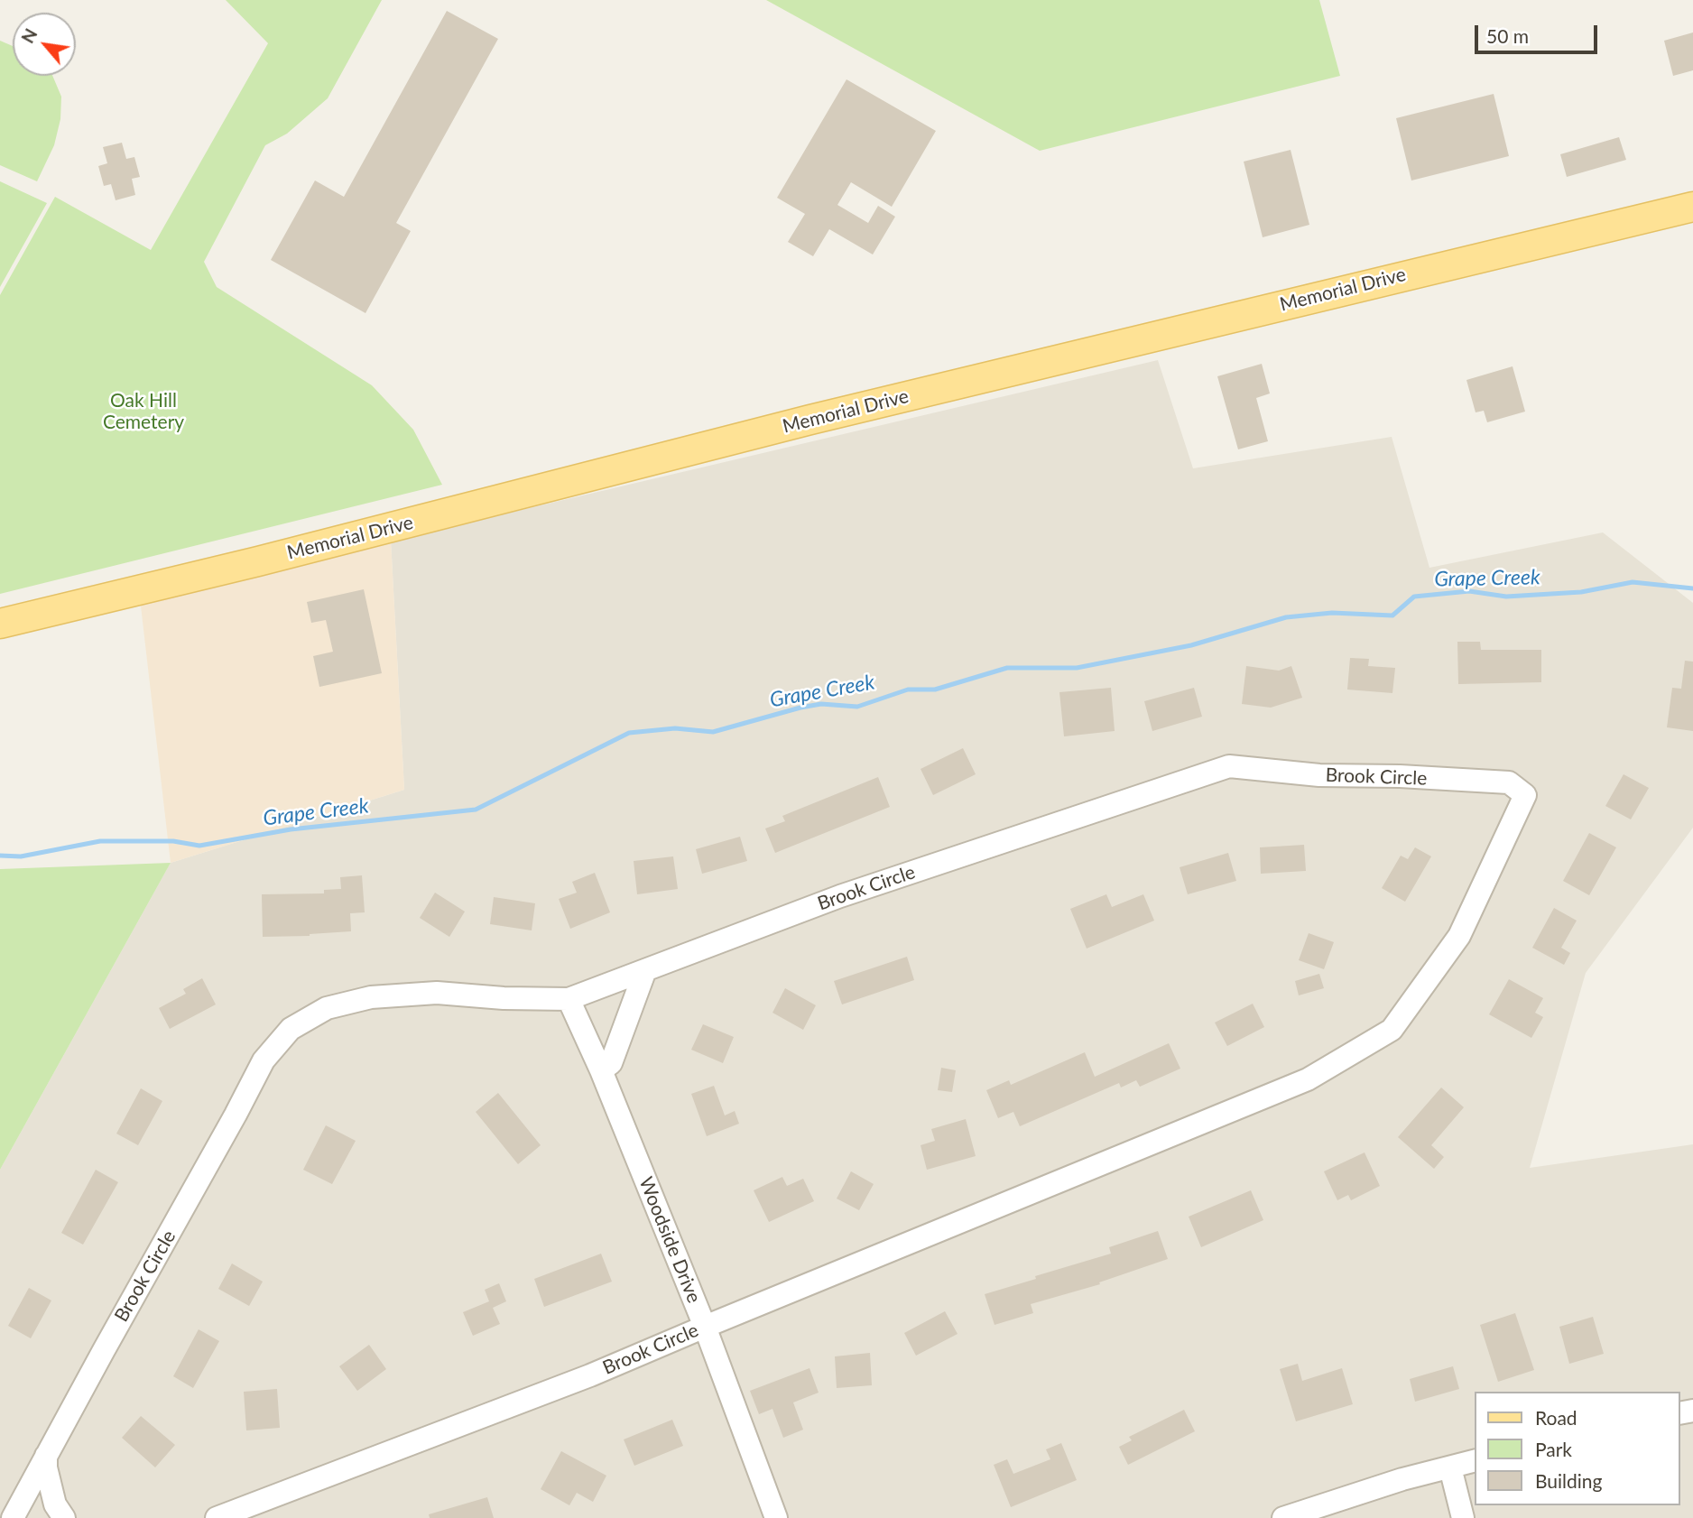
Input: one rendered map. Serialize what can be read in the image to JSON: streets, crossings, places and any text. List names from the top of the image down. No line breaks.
{"streets":{"main road":["Memorial Drive"],"street":["Brook Circle","Woodside Drive"]},"crossings":[["Brook Circle","Woodside Drive"]],"water":["Grape Creek"],"parks":["Oak Hill Cemetery"],"legend":["Road","Park","Building"],"scale_bar":"50 m","north":"top left"}
